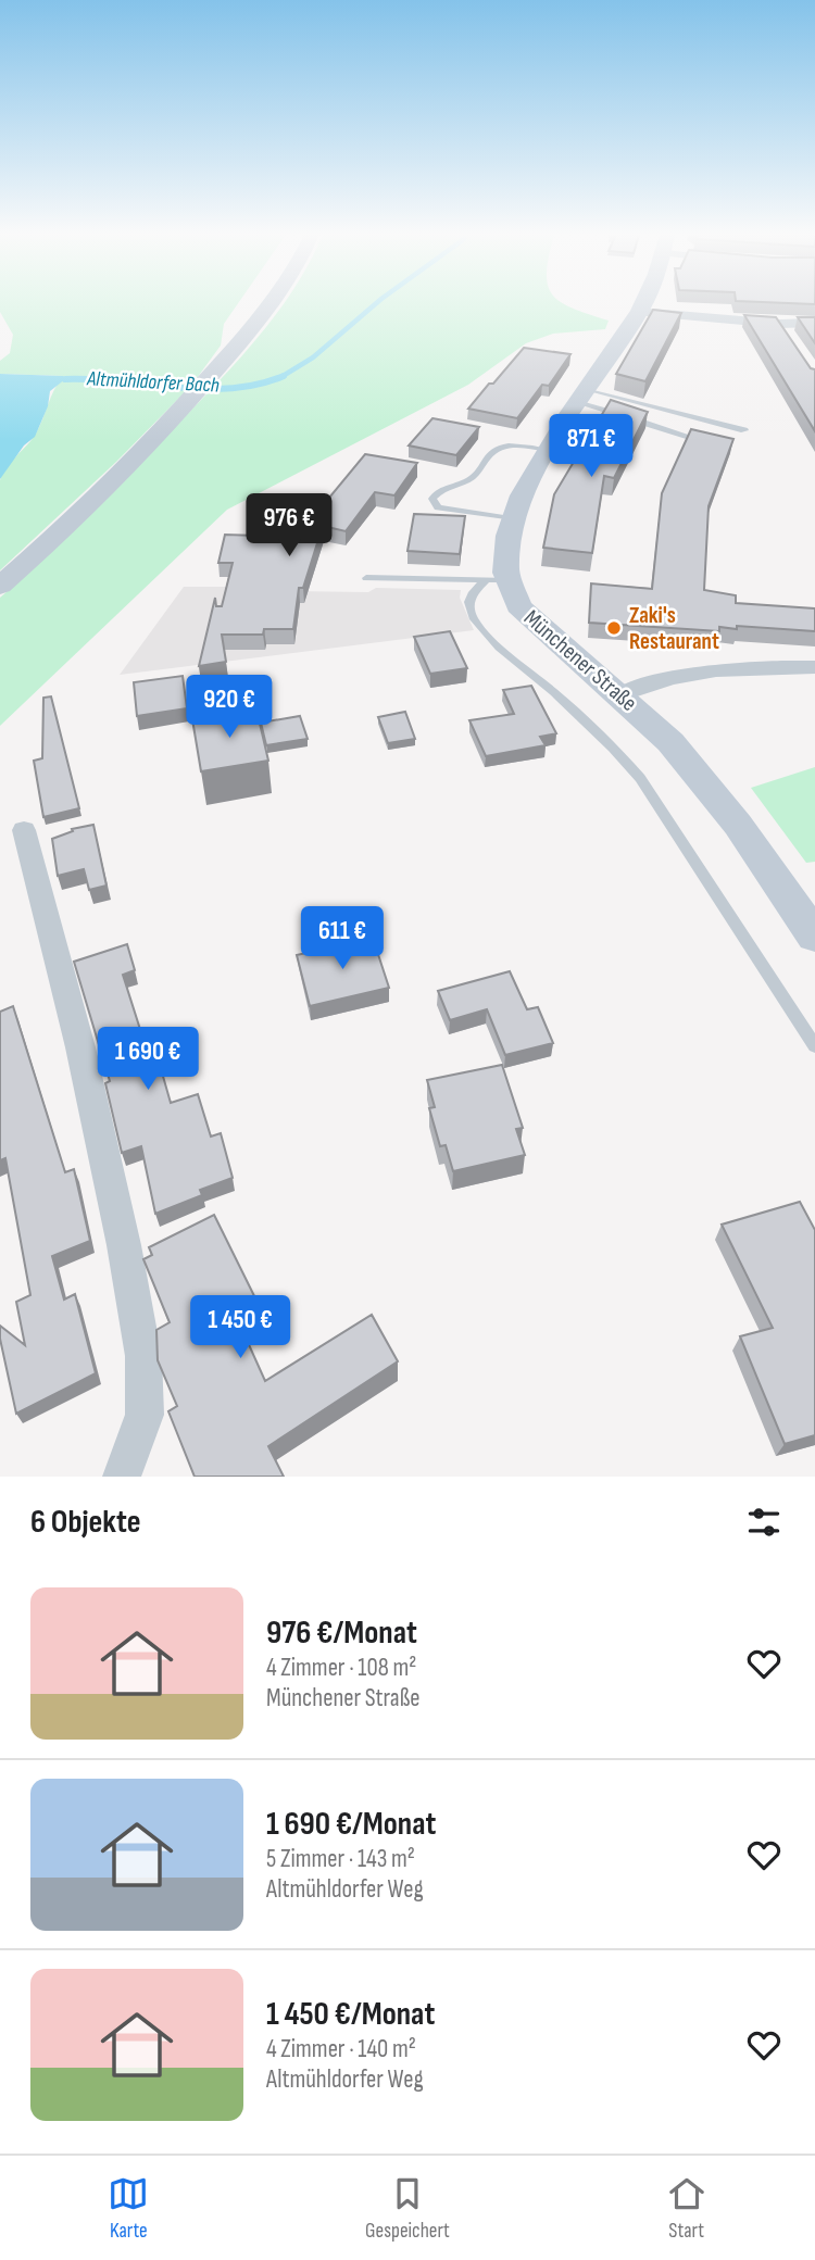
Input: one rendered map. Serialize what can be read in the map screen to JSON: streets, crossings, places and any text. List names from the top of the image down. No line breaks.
{"streets":{"street":["Münchener Straße"]},"water":["Altmühldorfer Bach"],"places":["Zaki's Restaurant"],"page":{"price":["871 €","976 €","920 €","611 €","1 690 €","1 450 €"],"heading":"6 Objekte","list":[{"name":"976 €/Monat","note":"4 Zimmer · 108 m² · Münchener Straße"},{"name":"1 690 €/Monat","note":"5 Zimmer · 143 m² · Altmühldorfer Weg"},{"name":"1 450 €/Monat","note":"4 Zimmer · 140 m² · Altmühldorfer Weg"}],"tabs":["Karte","Gespeichert","Start"]}}
